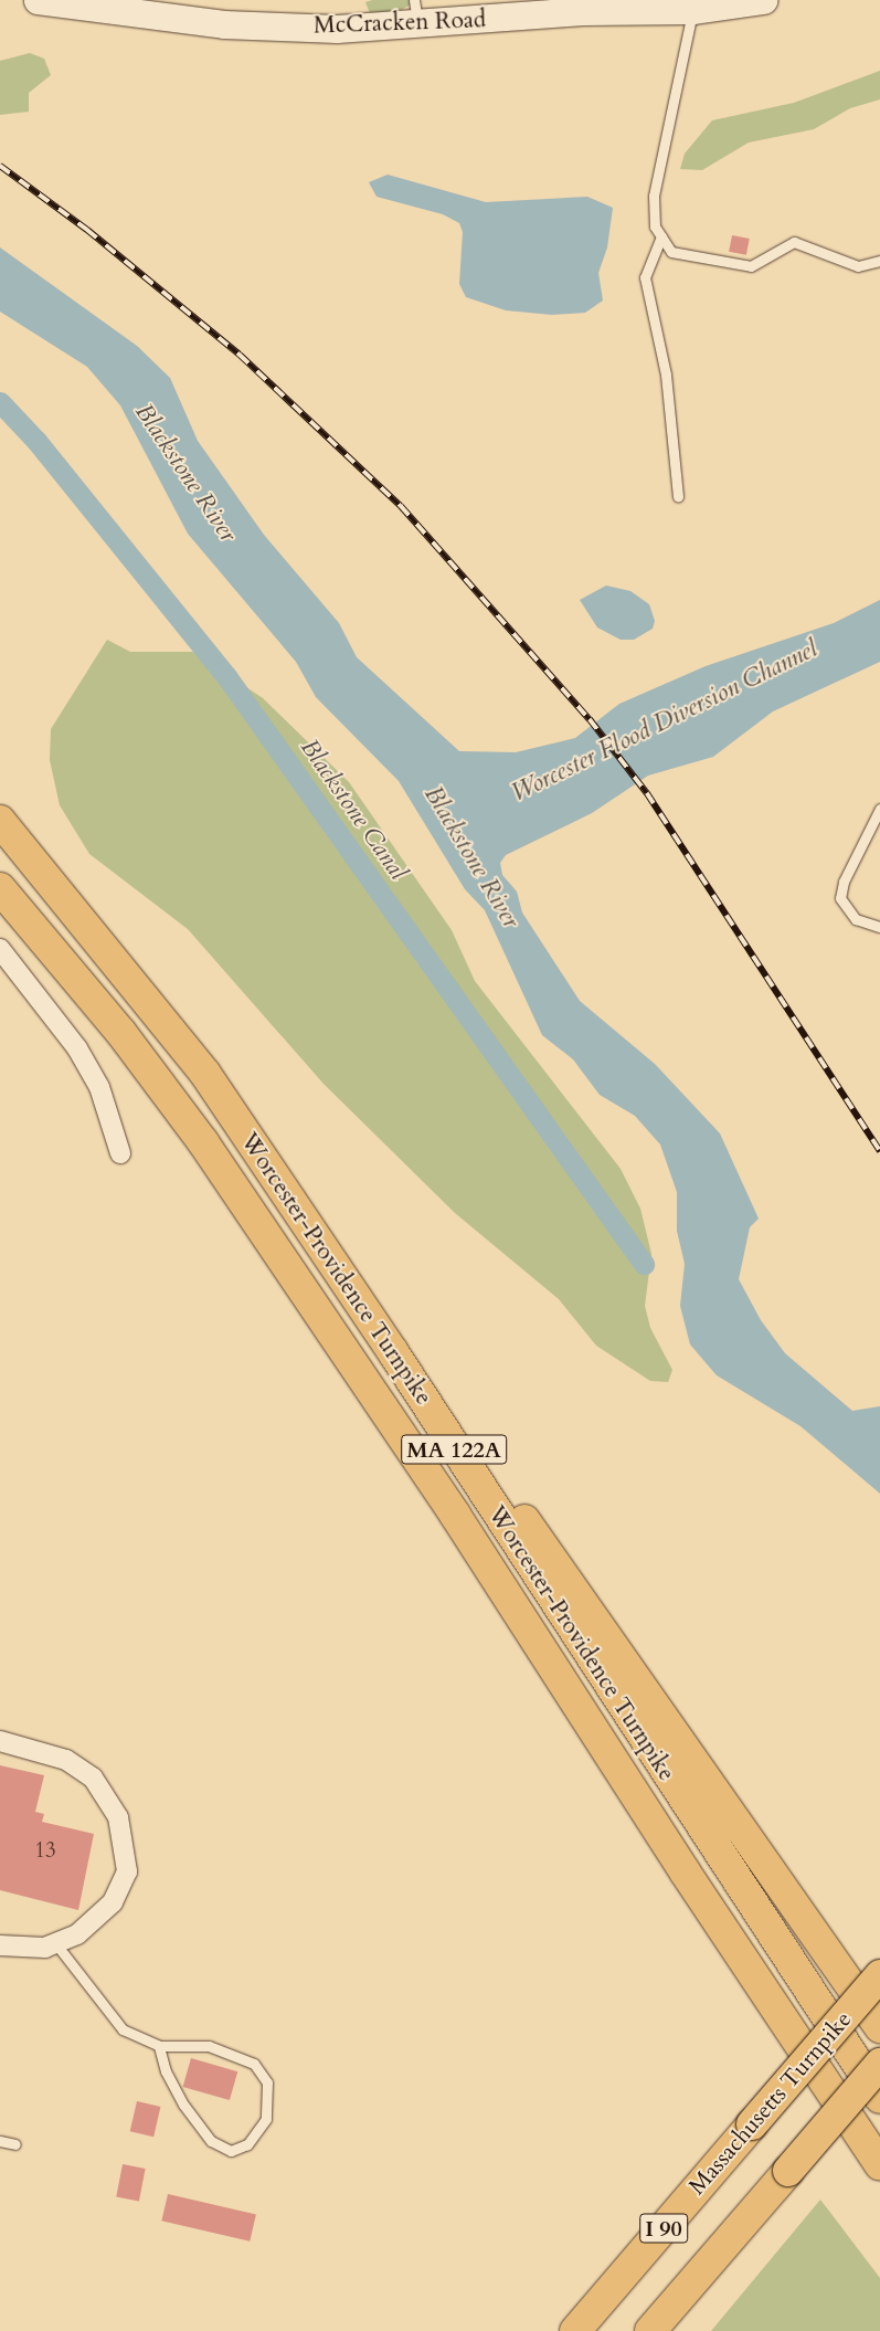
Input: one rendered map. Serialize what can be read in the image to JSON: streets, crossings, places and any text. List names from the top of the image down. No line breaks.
{"streets":{"highway":["Worcester-Providence Turnpike","MA 122A","Massachusetts Turnpike","I 90"],"street":["McCracken Road"]},"water":["Blackstone River","Worcester Flood Diversion Channel","Blackstone Canal"],"house_numbers":["13"]}
